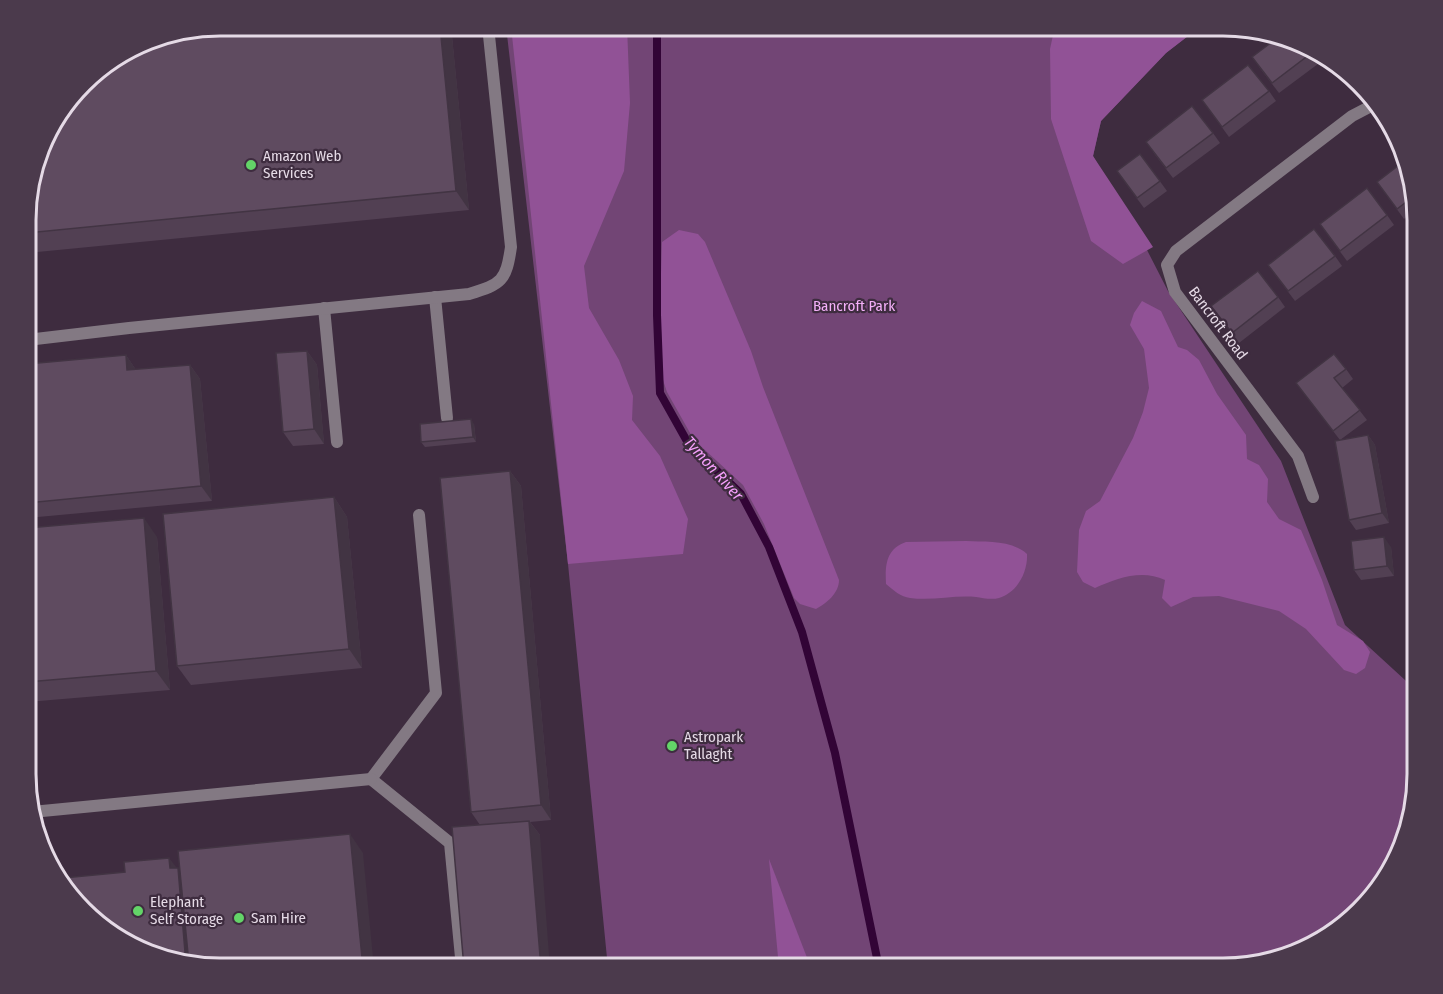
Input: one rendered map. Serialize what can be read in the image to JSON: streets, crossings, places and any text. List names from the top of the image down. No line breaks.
{"streets":{"street":["Bancroft Road"]},"water":["Tymon River"],"parks":["Bancroft Park"],"places":["Amazon Web Services","Astropark Tallaght","Elephant Self Storage","Sam Hire"]}
